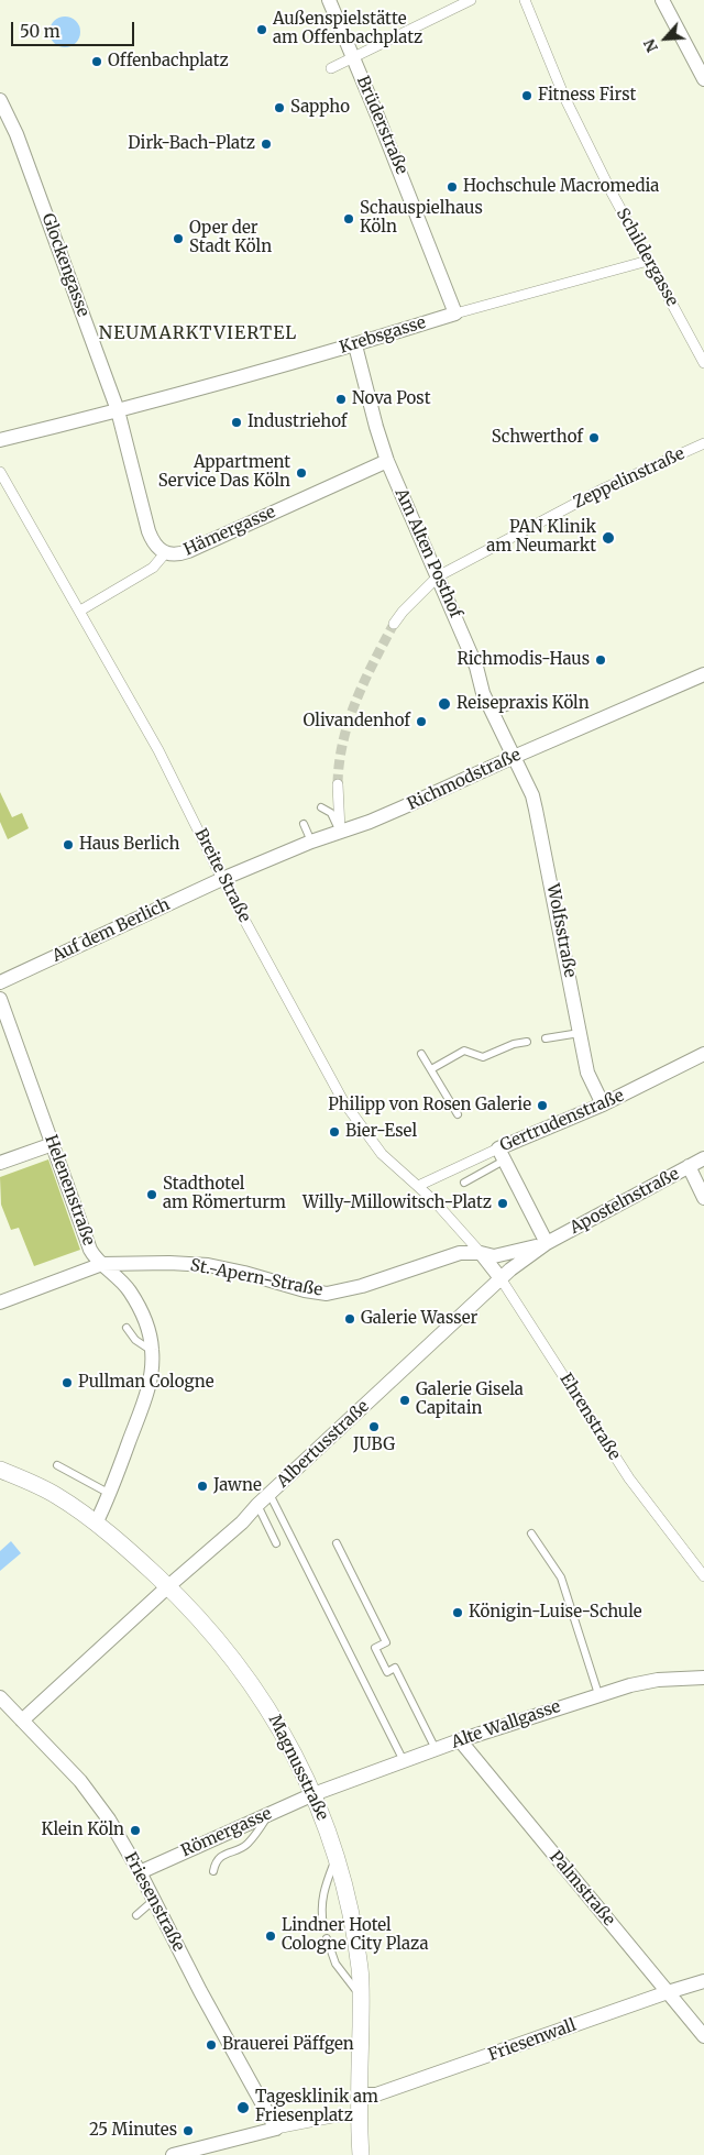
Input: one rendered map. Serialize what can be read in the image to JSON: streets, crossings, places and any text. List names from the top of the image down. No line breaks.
{"streets":{"street":["Brüderstraße","Schildergasse","Glockengasse","Krebsgasse","Zeppelinstraße","Hämergasse","Am Alten Posthof","Richmodstraße","Breite Straße","Auf dem Berlich","Wolfsstraße","Gertrudenstraße","Helenenstraße","Apostelnstraße","St.-Apern-Straße","Ehrenstraße","Albertusstraße","Alte Wallgasse","Magnusstraße","Römergasse","Palmstraße","Friesenstraße","Friesenwall"]},"crossings":[["Brüderstraße","Krebsgasse"],["Schildergasse","Krebsgasse"],["Glockengasse","Krebsgasse"],["Glockengasse","Hämergasse"],["Krebsgasse","Am Alten Posthof"],["Zeppelinstraße","Am Alten Posthof"],["Hämergasse","Am Alten Posthof"],["Hämergasse","Breite Straße"],["Am Alten Posthof","Richmodstraße"],["Am Alten Posthof","Wolfsstraße"],["Richmodstraße","Breite Straße"],["Richmodstraße","Auf dem Berlich"],["Richmodstraße","Wolfsstraße"],["Breite Straße","Auf dem Berlich"],["Breite Straße","Gertrudenstraße"],["Breite Straße","Apostelnstraße"],["Breite Straße","St.-Apern-Straße"],["Breite Straße","Ehrenstraße"],["Wolfsstraße","Gertrudenstraße"],["Helenenstraße","St.-Apern-Straße"],["Helenenstraße","Magnusstraße"],["Apostelnstraße","St.-Apern-Straße"],["Apostelnstraße","Ehrenstraße"],["Apostelnstraße","Albertusstraße"],["St.-Apern-Straße","Ehrenstraße"],["Ehrenstraße","Albertusstraße"],["Albertusstraße","Magnusstraße"],["Albertusstraße","Friesenstraße"],["Alte Wallgasse","Magnusstraße"],["Alte Wallgasse","Römergasse"],["Alte Wallgasse","Palmstraße"],["Magnusstraße","Römergasse"],["Magnusstraße","Friesenwall"],["Römergasse","Friesenstraße"],["Palmstraße","Friesenwall"]],"districts":["NEUMARKTVIERTEL"],"places":["Außenspielstätte am Offenbachplatz","Offenbachplatz","Fitness First","Sappho","Dirk-Bach-Platz","Hochschule Macromedia","Schauspielhaus Köln","Oper der Stadt Köln","Nova Post","Industriehof","Schwerthof","Appartment Service Das Köln","PAN Klinik am Neumarkt","Richmodis-Haus","Reisepraxis Köln","Olivandenhof","Haus Berlich","Philipp von Rosen Galerie","Bier-Esel","Stadthotel am Römerturm","Willy-Millowitsch-Platz","Galerie Wasser","Pullman Cologne","Galerie Gisela Capitain","JUBG","Jawne","Königin-Luise-Schule","Klein Köln","Lindner Hotel Cologne City Plaza","Brauerei Päffgen","Tagesklinik am Friesenplatz","25 Minutes"],"scale_bar":"50 m","north":"bottom left"}
